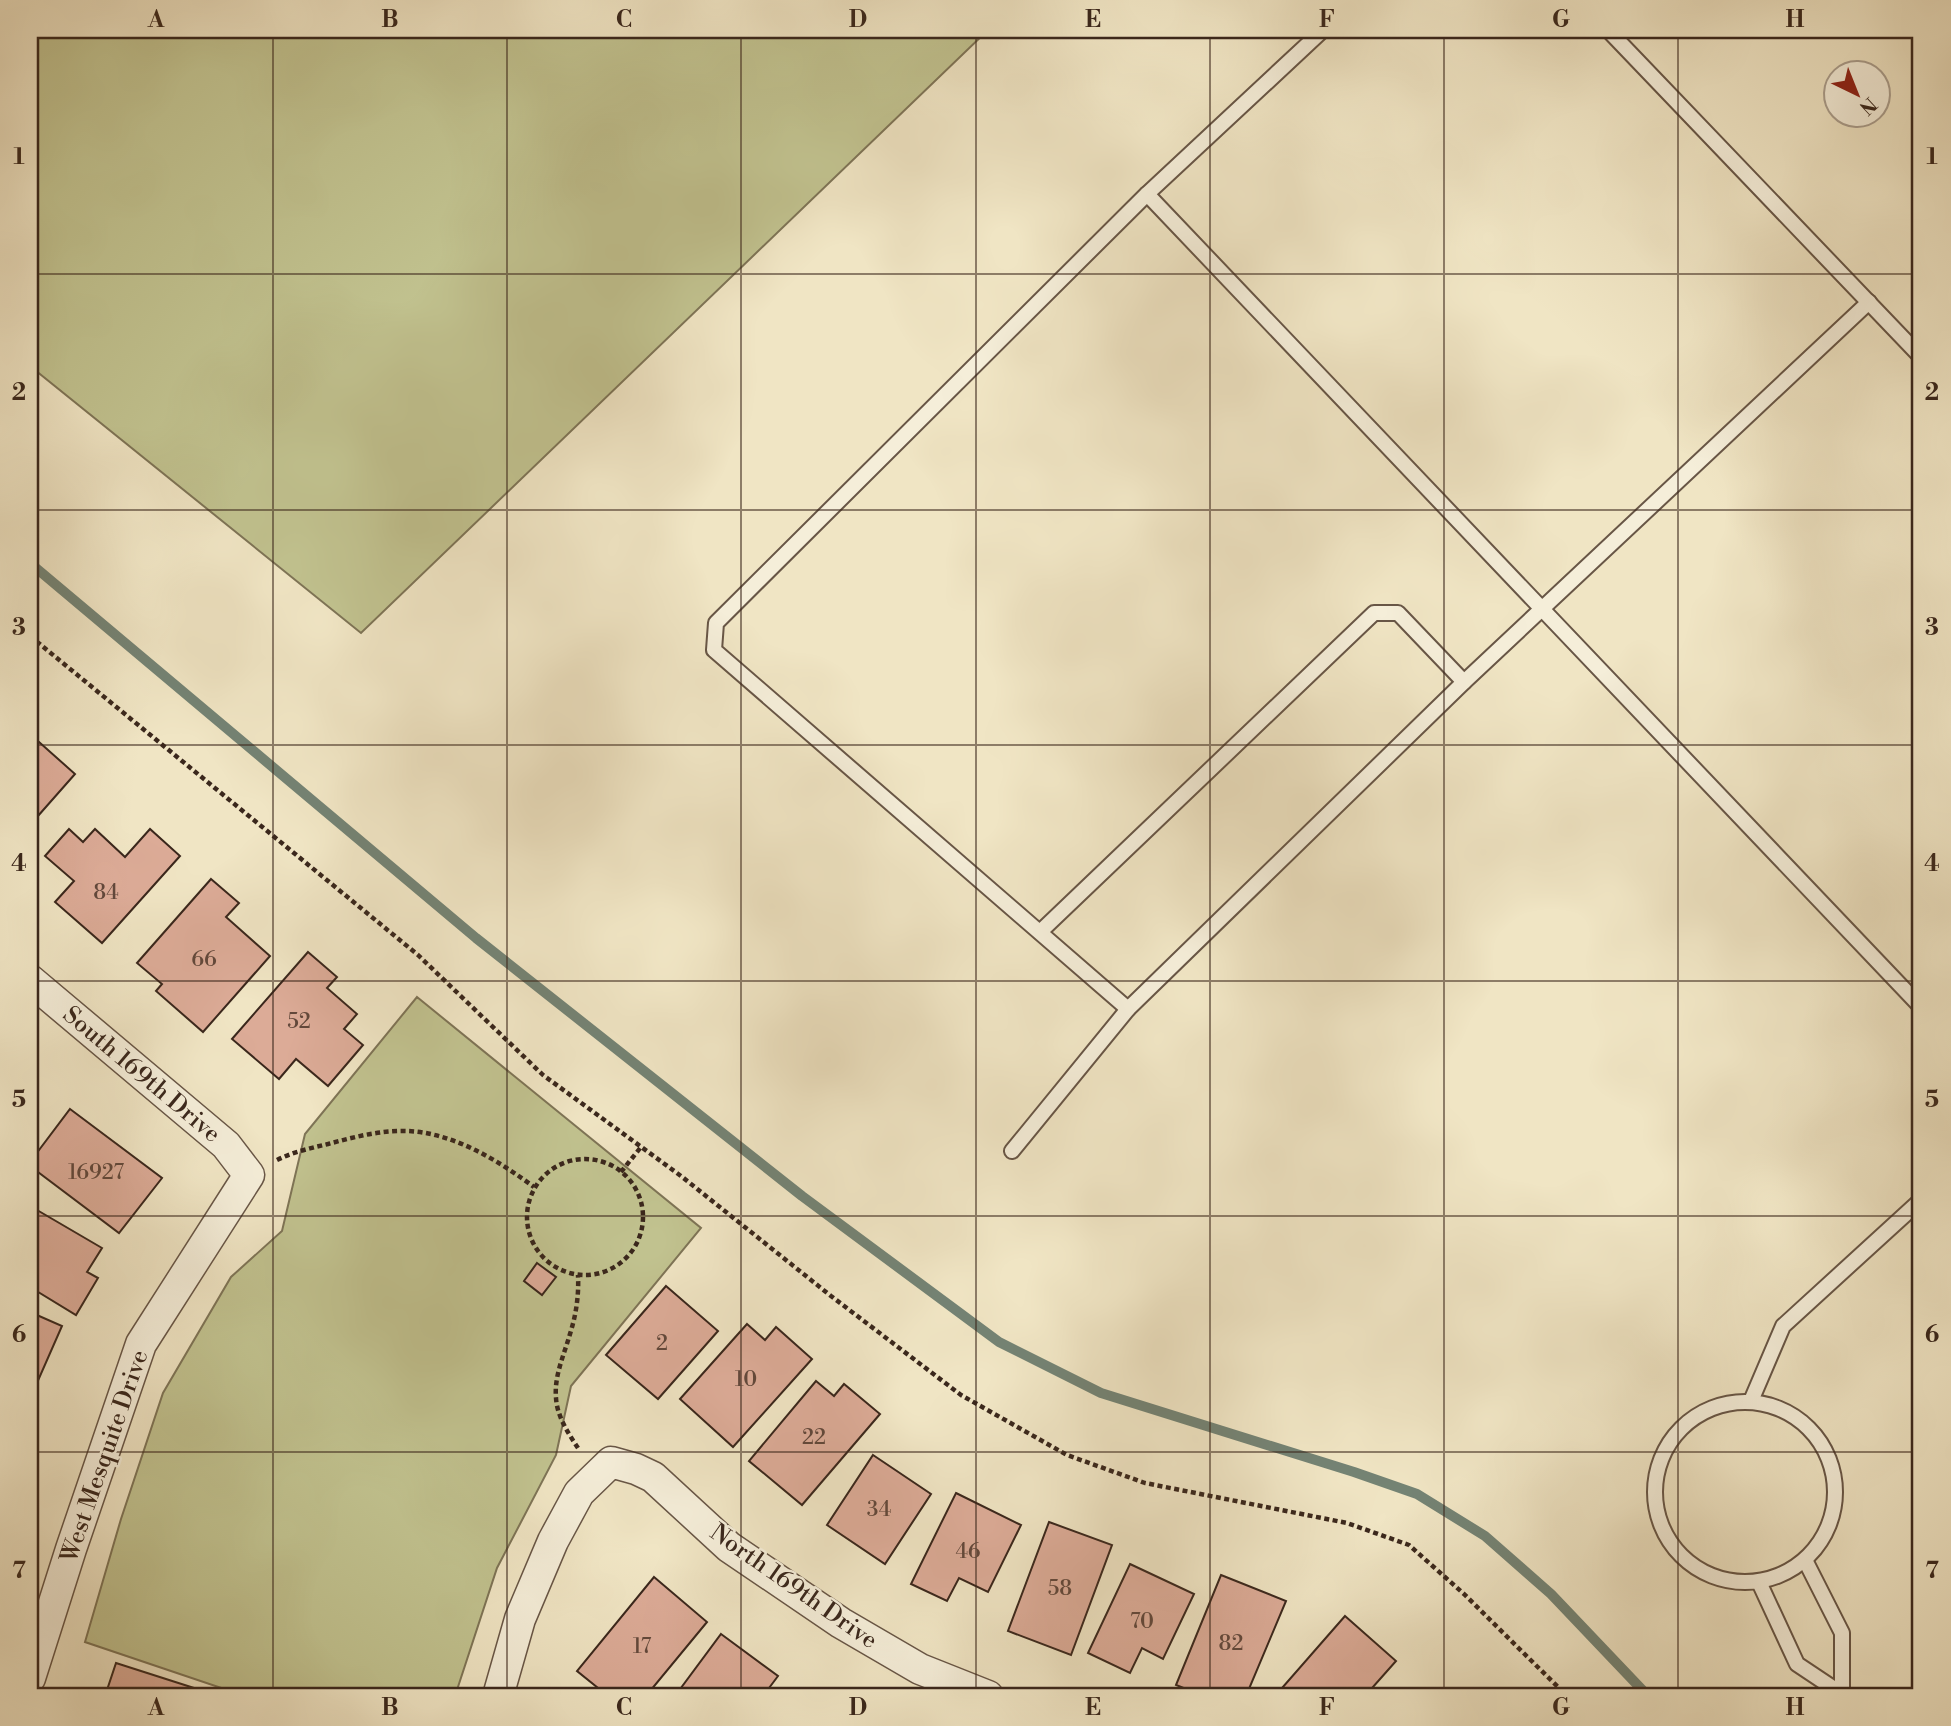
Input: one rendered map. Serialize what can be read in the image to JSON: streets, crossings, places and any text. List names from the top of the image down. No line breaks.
{"streets":{"street":["South 169th Drive","West Mesquite Drive","North 169th Drive"]},"crossings":[["South 169th Drive","West Mesquite Drive"]],"house_numbers":["84","66","52","16927","2","10","22","34","46","58","70","82","17"],"north":"bottom right","grid":{"columns":["A","B","C","D","E","F","G","H"],"rows":["1","2","3","4","5","6","7"]}}
